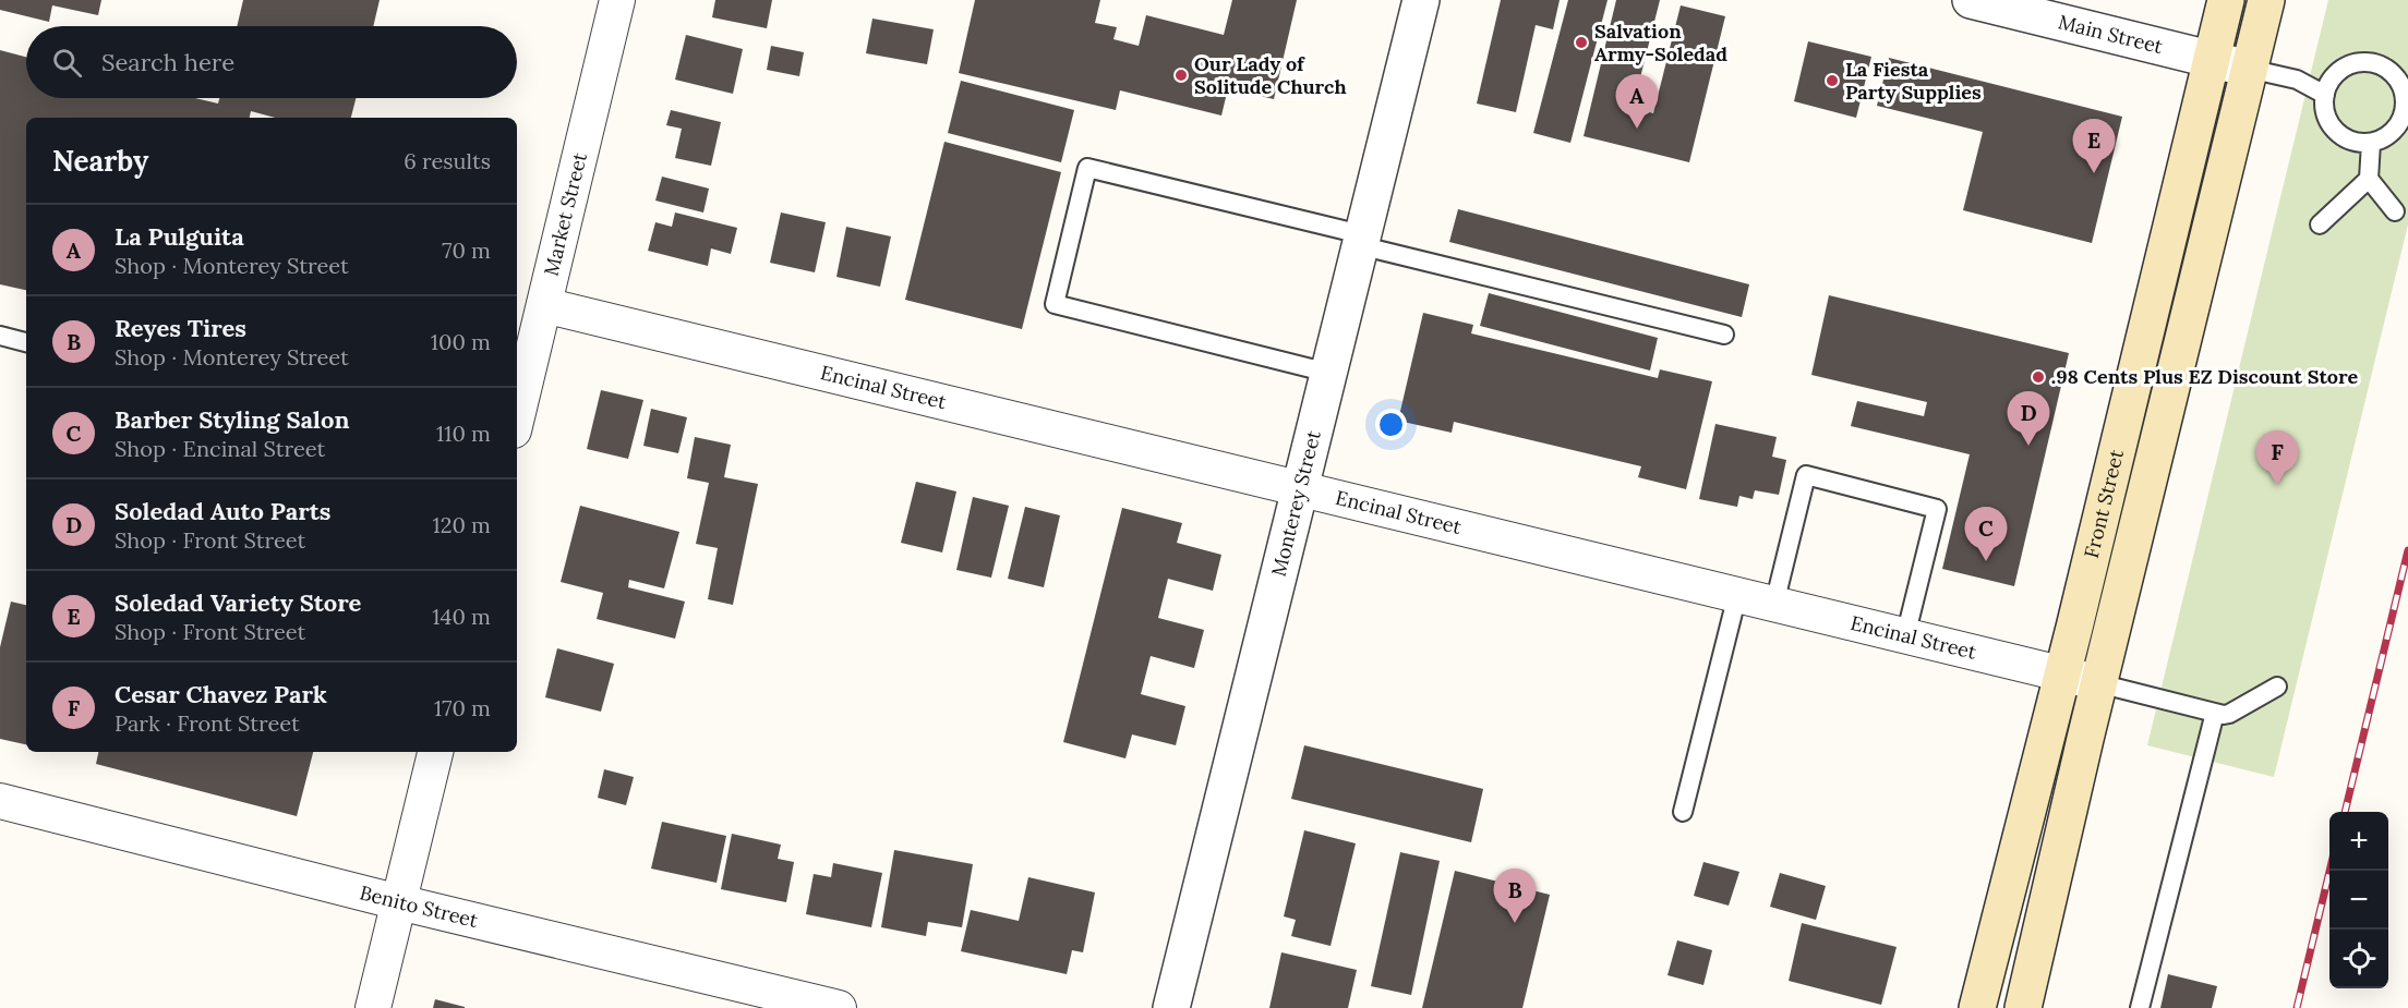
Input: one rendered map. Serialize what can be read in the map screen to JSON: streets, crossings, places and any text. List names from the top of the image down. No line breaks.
{"streets":{"main road":["Front Street"],"street":["Main Street","Market Street","Encinal Street","Monterey Street","Benito Street"]},"crossings":[["Main Street","Front Street"],["Market Street","Encinal Street"],["Encinal Street","Monterey Street"],["Encinal Street","Front Street"]],"places":["Salvation Army-Soledad","Our Lady of Solitude Church","La Fiesta Party Supplies",".98 Cents Plus EZ Discount Store"],"page":{"search":"Search here","pins":["A","E","D","F","C","B"],"heading":["Nearby","6 results"],"list":[{"mark":"A","name":"La Pulguita","note":"Shop · Monterey Street","value":"70 m"},{"mark":"B","name":"Reyes Tires","note":"Shop · Monterey Street","value":"100 m"},{"mark":"C","name":"Barber Styling Salon","note":"Shop · Encinal Street","value":"110 m"},{"mark":"D","name":"Soledad Auto Parts","note":"Shop · Front Street","value":"120 m"},{"mark":"E","name":"Soledad Variety Store","note":"Shop · Front Street","value":"140 m"},{"mark":"F","name":"Cesar Chavez Park","note":"Park · Front Street","value":"170 m"}],"map_buttons":["+","−"]}}
